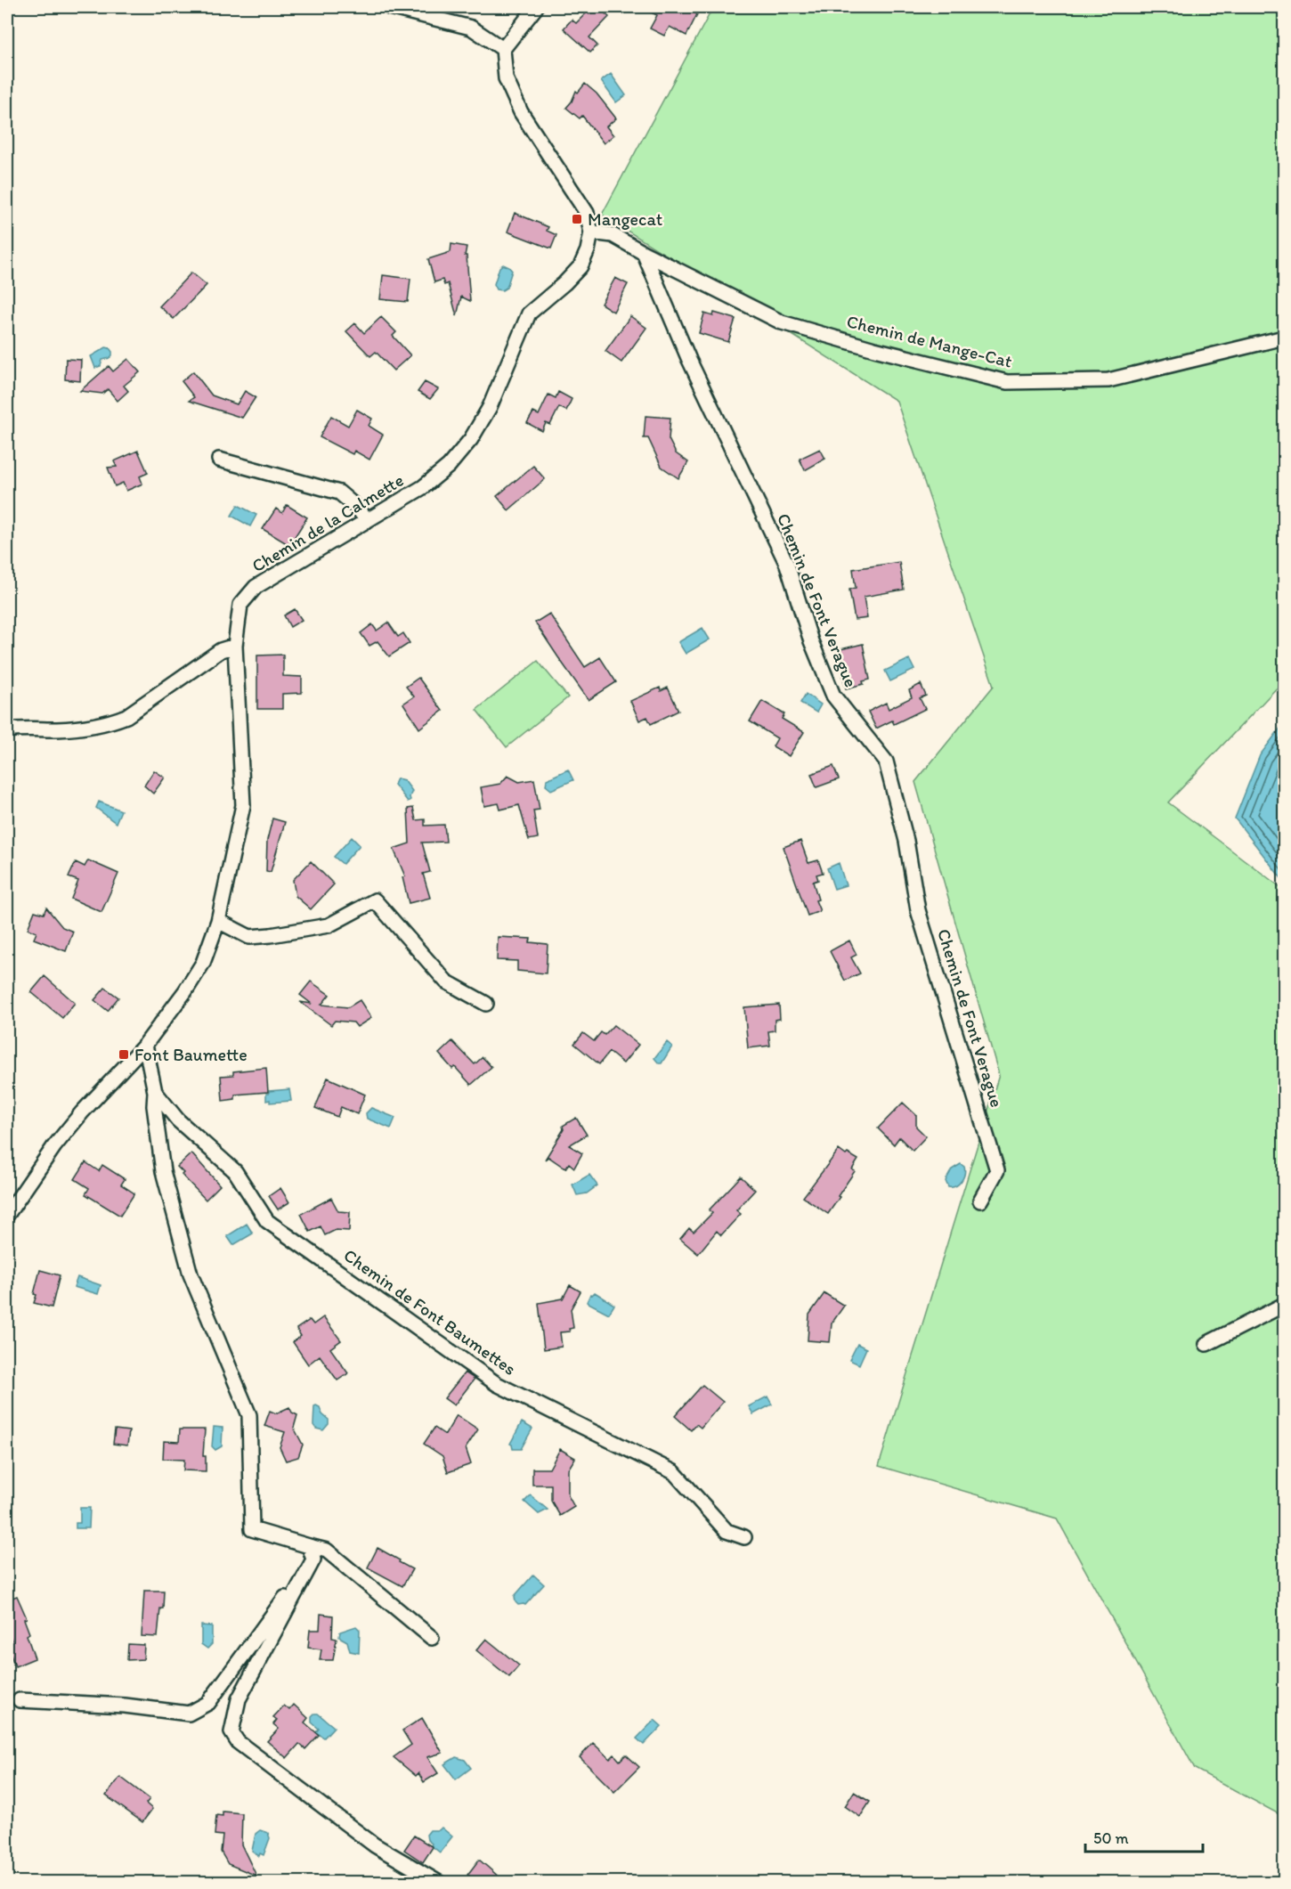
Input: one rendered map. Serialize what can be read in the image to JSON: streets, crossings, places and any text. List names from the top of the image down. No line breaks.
{"streets":{"street":["Chemin de Mange-Cat","Chemin de la Calmette","Chemin de Font Verague","Chemin de Font Baumettes"]},"crossings":[["Chemin de Mange-Cat","Chemin de Font Verague"]],"places":{"transit":["Mangecat","Font Baumette"]},"scale_bar":"50 m"}
